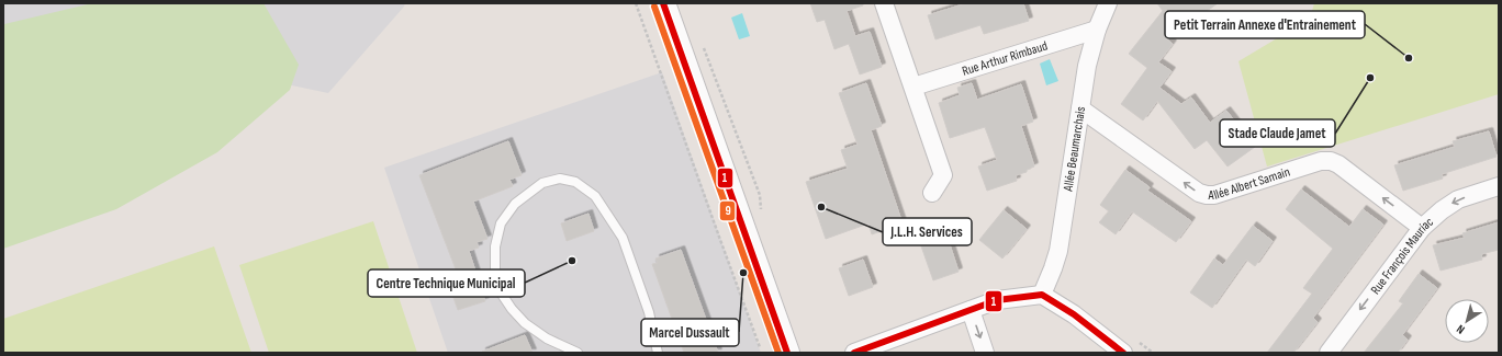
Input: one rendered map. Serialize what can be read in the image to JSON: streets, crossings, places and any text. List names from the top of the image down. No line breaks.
{"streets":{"street":["Rue Arthur Rimbaud","Allée Beaumarchais","Allée Albert Samain","Rue François Mauriac"]},"crossings":[["Rue Arthur Rimbaud","Allée Beaumarchais"],["Allée Beaumarchais","Allée Albert Samain"],["Allée Albert Samain","Rue François Mauriac"]],"one_way":["Allée Albert Samain","Rue François Mauriac"],"places":["Petit Terrain Annexe d'Entrainement","Stade Claude Jamet","J.L.H. Services","Centre Technique Municipal","Marcel Dussault"],"lines":["transit line 1","transit line 9"],"north":"bottom left"}
